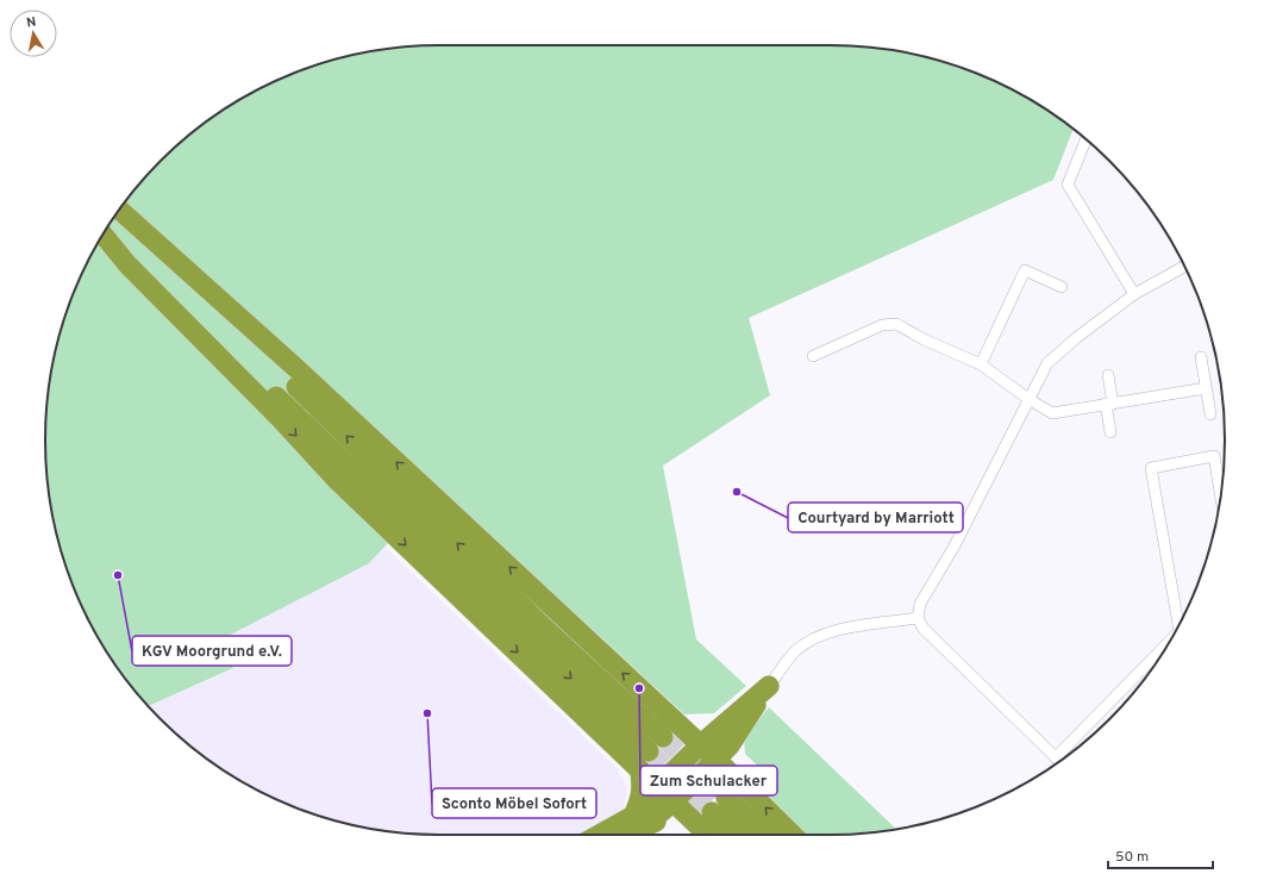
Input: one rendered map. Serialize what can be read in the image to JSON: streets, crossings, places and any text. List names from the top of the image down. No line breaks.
{"places":["Courtyard by Marriott","KGV Moorgrund e.V.","Zum Schulacker","Sconto Möbel Sofort"],"scale_bar":"50 m","north":"top"}
